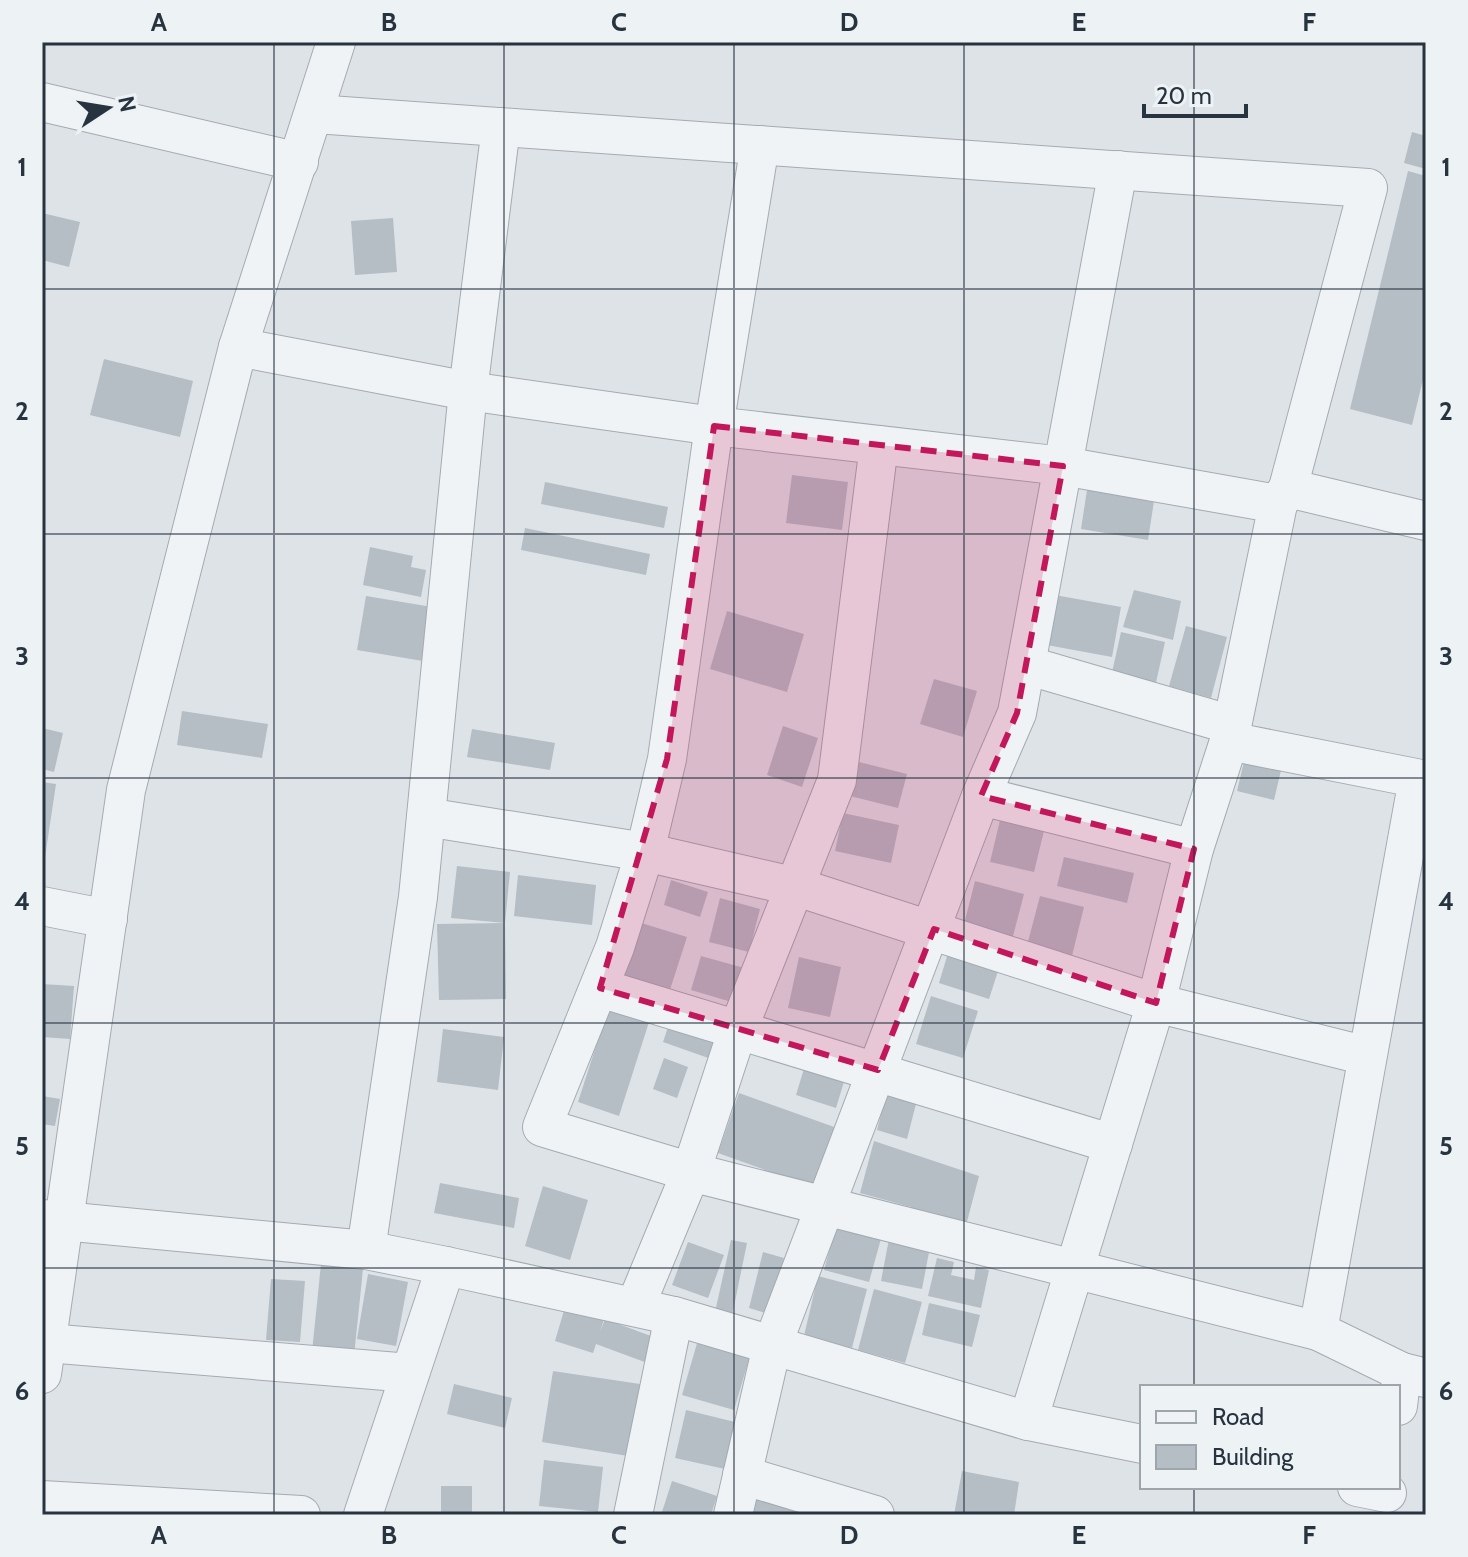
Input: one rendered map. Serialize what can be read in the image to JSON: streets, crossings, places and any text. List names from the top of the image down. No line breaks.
{"legend":["Road","Building"],"scale_bar":"20 m","north":"right","grid":{"columns":["A","B","C","D","E","F"],"rows":["1","2","3","4","5","6"]}}
